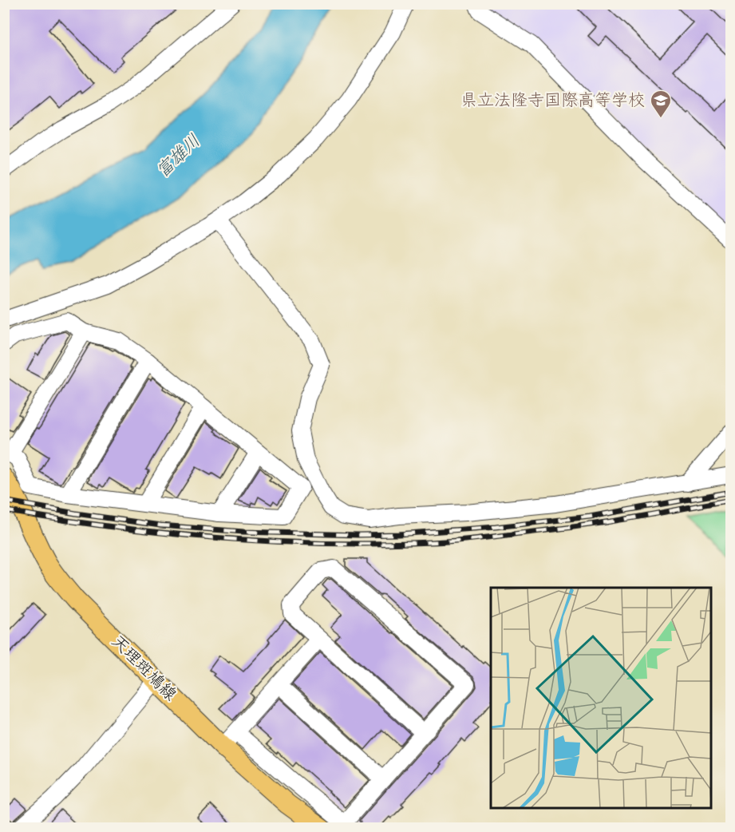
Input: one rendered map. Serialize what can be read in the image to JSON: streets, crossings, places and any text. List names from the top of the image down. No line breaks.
{"streets":{"main road":["天理斑鳩線"]},"water":["富雄川"],"places":{"school or university":["県立法隆寺国際高等学校"]}}
